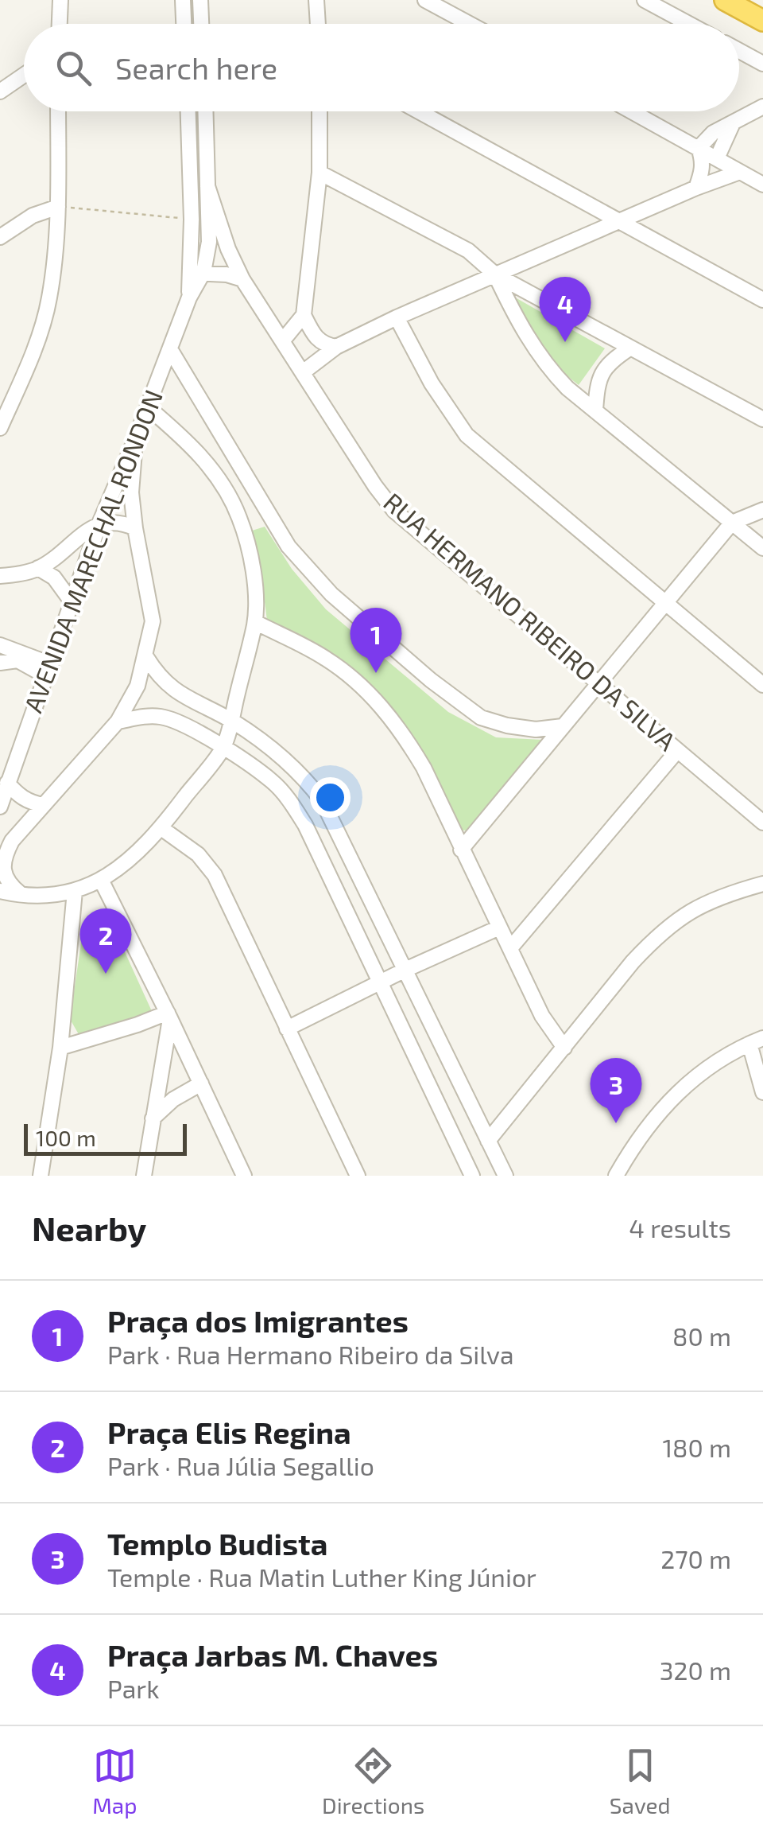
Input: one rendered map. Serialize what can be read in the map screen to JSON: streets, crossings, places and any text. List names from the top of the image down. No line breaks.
{"streets":{"street":["AVENIDA MARECHAL RONDON","RUA HERMANO RIBEIRO DA SILVA"]},"crossings":[["AVENIDA MARECHAL RONDON","RUA HERMANO RIBEIRO DA SILVA"]],"scale_bar":"100 m","page":{"search":"Search here","pins":["4","1","2","3"],"scale":"100 m","heading":["Nearby","4 results"],"list":[{"mark":"1","name":"Praça dos Imigrantes","note":"Park · Rua Hermano Ribeiro da Silva","value":"80 m"},{"mark":"2","name":"Praça Elis Regina","note":"Park · Rua Júlia Segallio","value":"180 m"},{"mark":"3","name":"Templo Budista","note":"Temple · Rua Matin Luther King Júnior","value":"270 m"},{"mark":"4","name":"Praça Jarbas M. Chaves","note":"Park","value":"320 m"}],"nav":["Map","Directions","Saved"]}}
